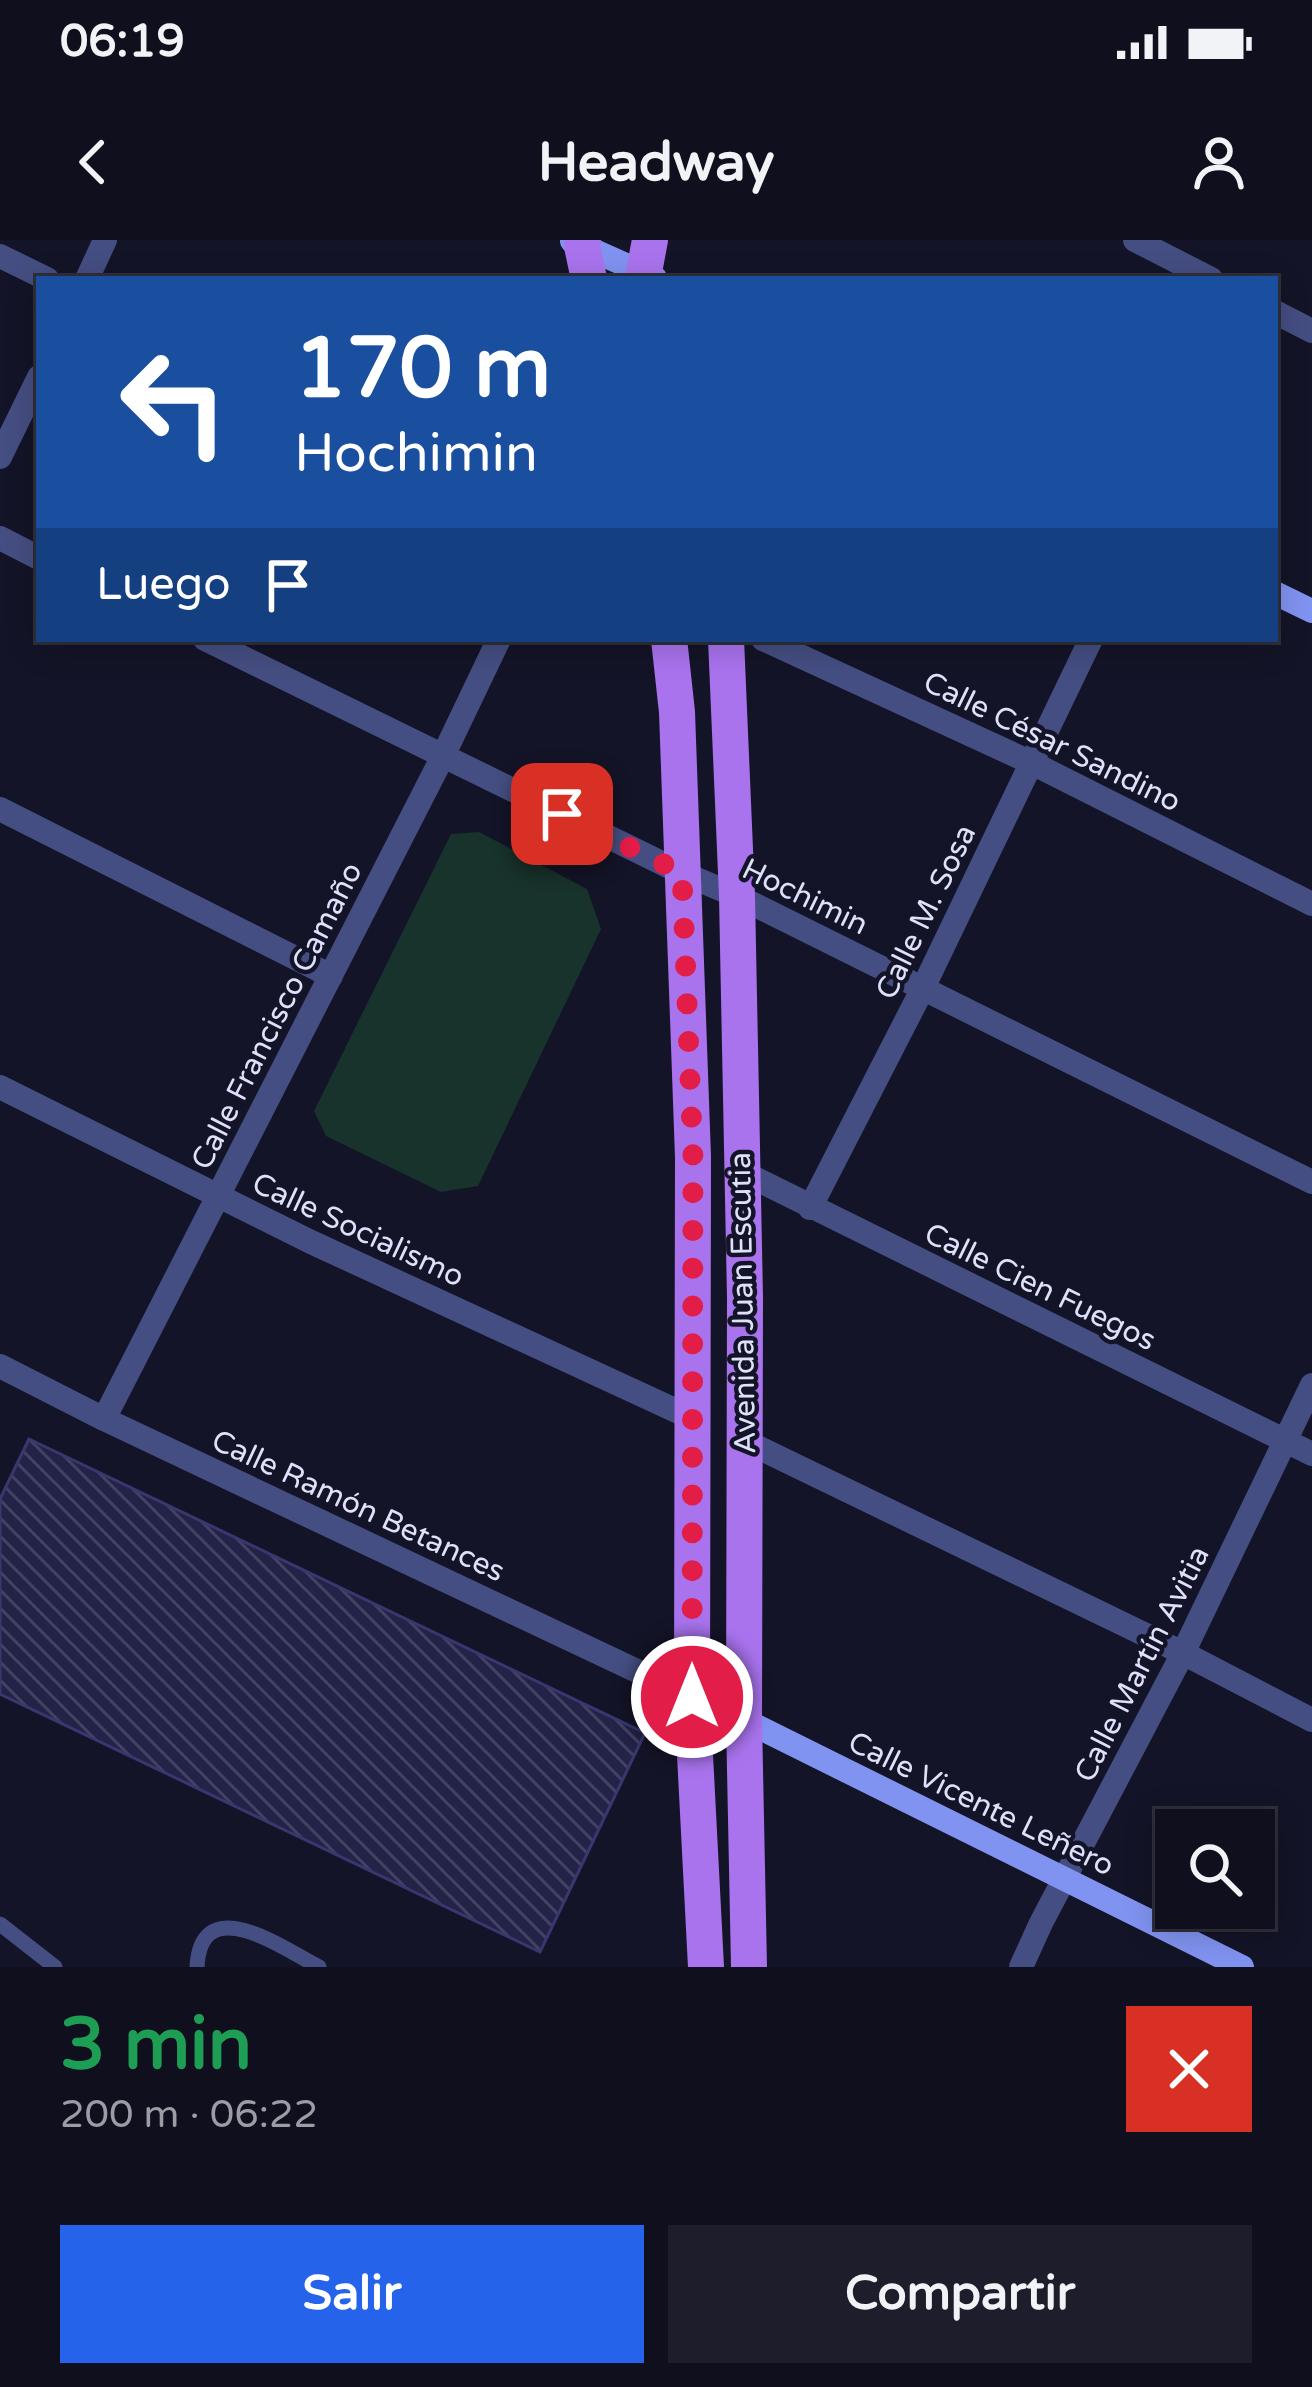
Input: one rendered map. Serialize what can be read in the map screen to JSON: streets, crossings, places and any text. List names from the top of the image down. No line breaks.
{"streets":{"main road":["Avenida Juan Escutia"],"street":["Calle César Sandino","Hochimin","Calle M. Sosa","Calle Francisco Camaño","Calle Socialismo","Calle Cien Fuegos","Calle Ramón Betances","Calle Martín Avitia","Calle Vicente Leñero"]},"crossings":[["Calle César Sandino","Calle M. Sosa"],["Hochimin","Calle M. Sosa"],["Hochimin","Calle Francisco Camaño"],["Hochimin","Avenida Juan Escutia"],["Calle M. Sosa","Calle Cien Fuegos"],["Calle Francisco Camaño","Calle Socialismo"],["Calle Francisco Camaño","Calle Ramón Betances"],["Calle Socialismo","Avenida Juan Escutia"],["Calle Cien Fuegos","Avenida Juan Escutia"],["Calle Cien Fuegos","Calle Martín Avitia"],["Avenida Juan Escutia","Calle Ramón Betances"],["Avenida Juan Escutia","Calle Vicente Leñero"],["Calle Ramón Betances","Calle Vicente Leñero"],["Calle Martín Avitia","Calle Vicente Leñero"]],"page":{"status":"06:19","header":"Headway","turn":["170 m","Hochimin"],"then":"Luego","heading":["3 min","200 m · 06:22"],"buttons":["Salir","Compartir"]}}
